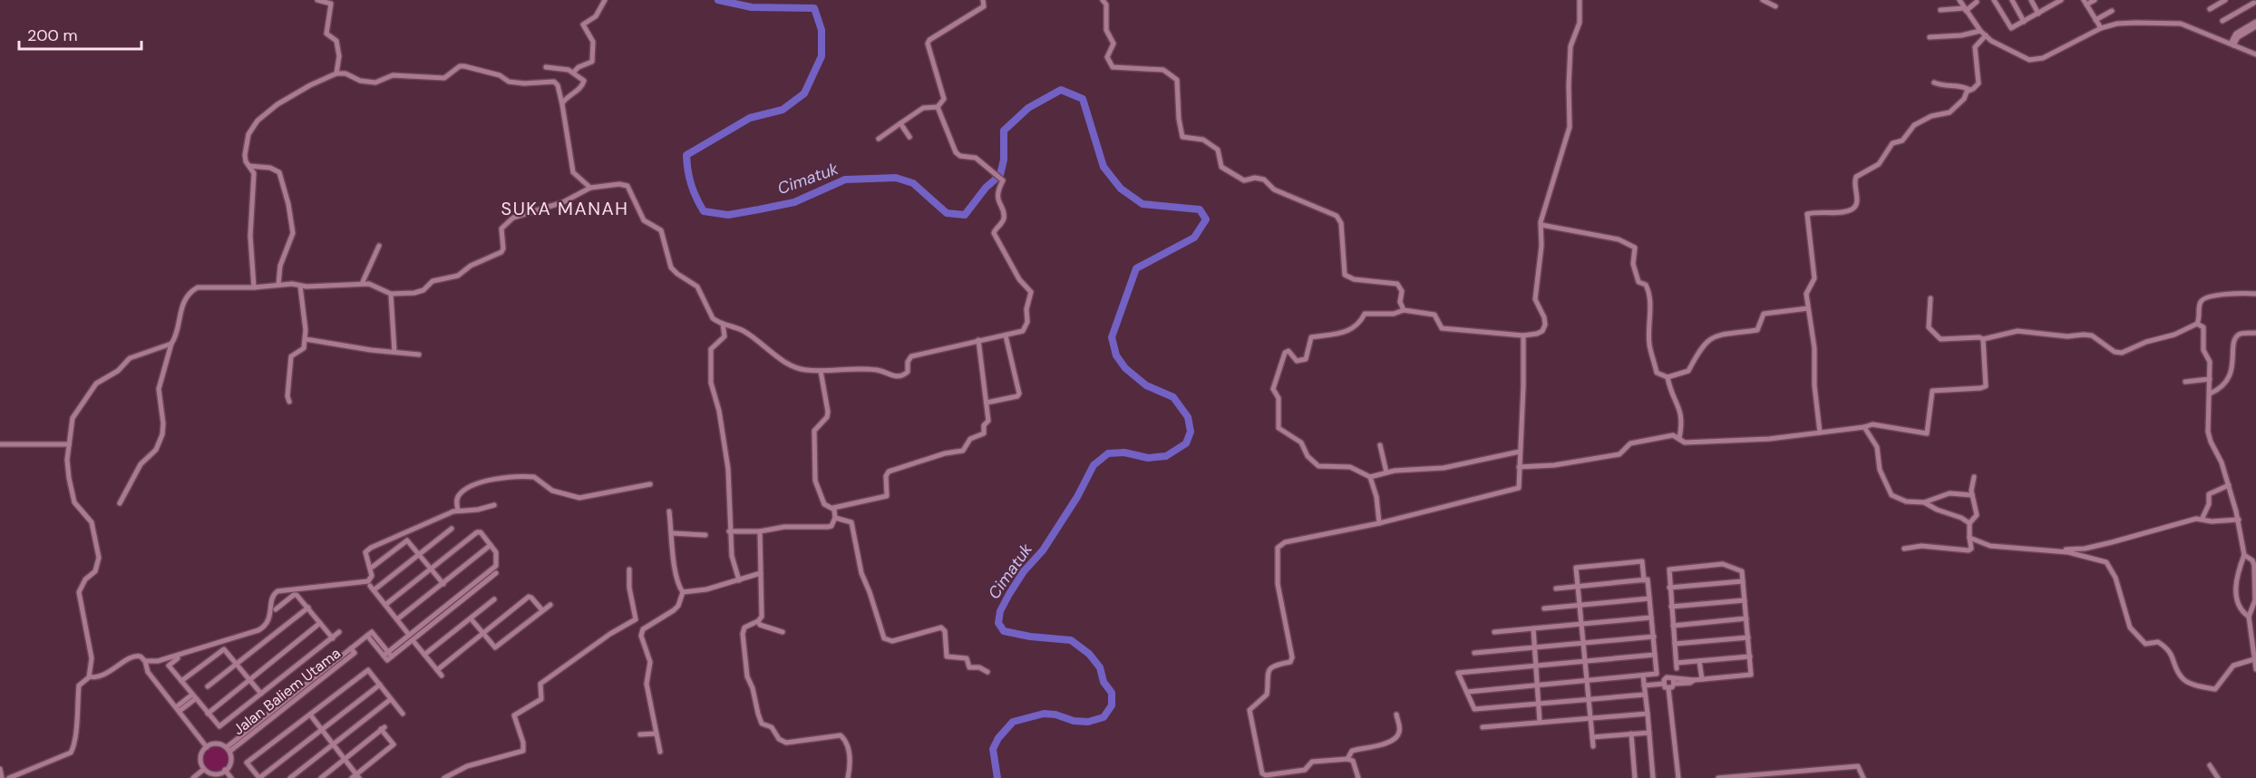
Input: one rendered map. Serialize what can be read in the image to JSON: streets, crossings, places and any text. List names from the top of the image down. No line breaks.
{"streets":{"street":["Jalan Baliem Utama"]},"districts":["SUKA MANAH"],"water":["Cimatuk"],"scale_bar":"200 m"}
